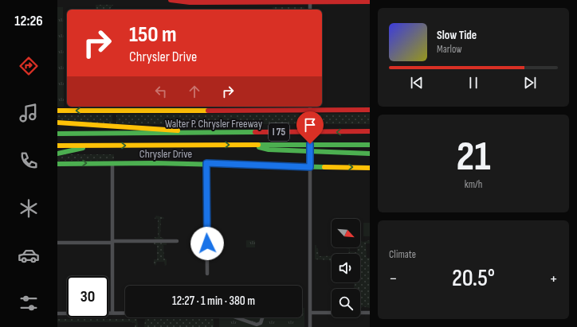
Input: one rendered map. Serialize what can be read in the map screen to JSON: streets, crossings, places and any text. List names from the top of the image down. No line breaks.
{"streets":{"main road":["Walter P. Chrysler Freeway","I 75","Chrysler Drive"]},"north":"bottom right","page":{"tabs":"12:26","turn":["150 m","Chrysler Drive"],"song":["Slow Tide","Marlow"],"tile":[["21","km/h"],"Climate"],"heat":["−","20.5°","+"],"limit":"30","trip":"12:27 · 1 min · 380 m"}}
